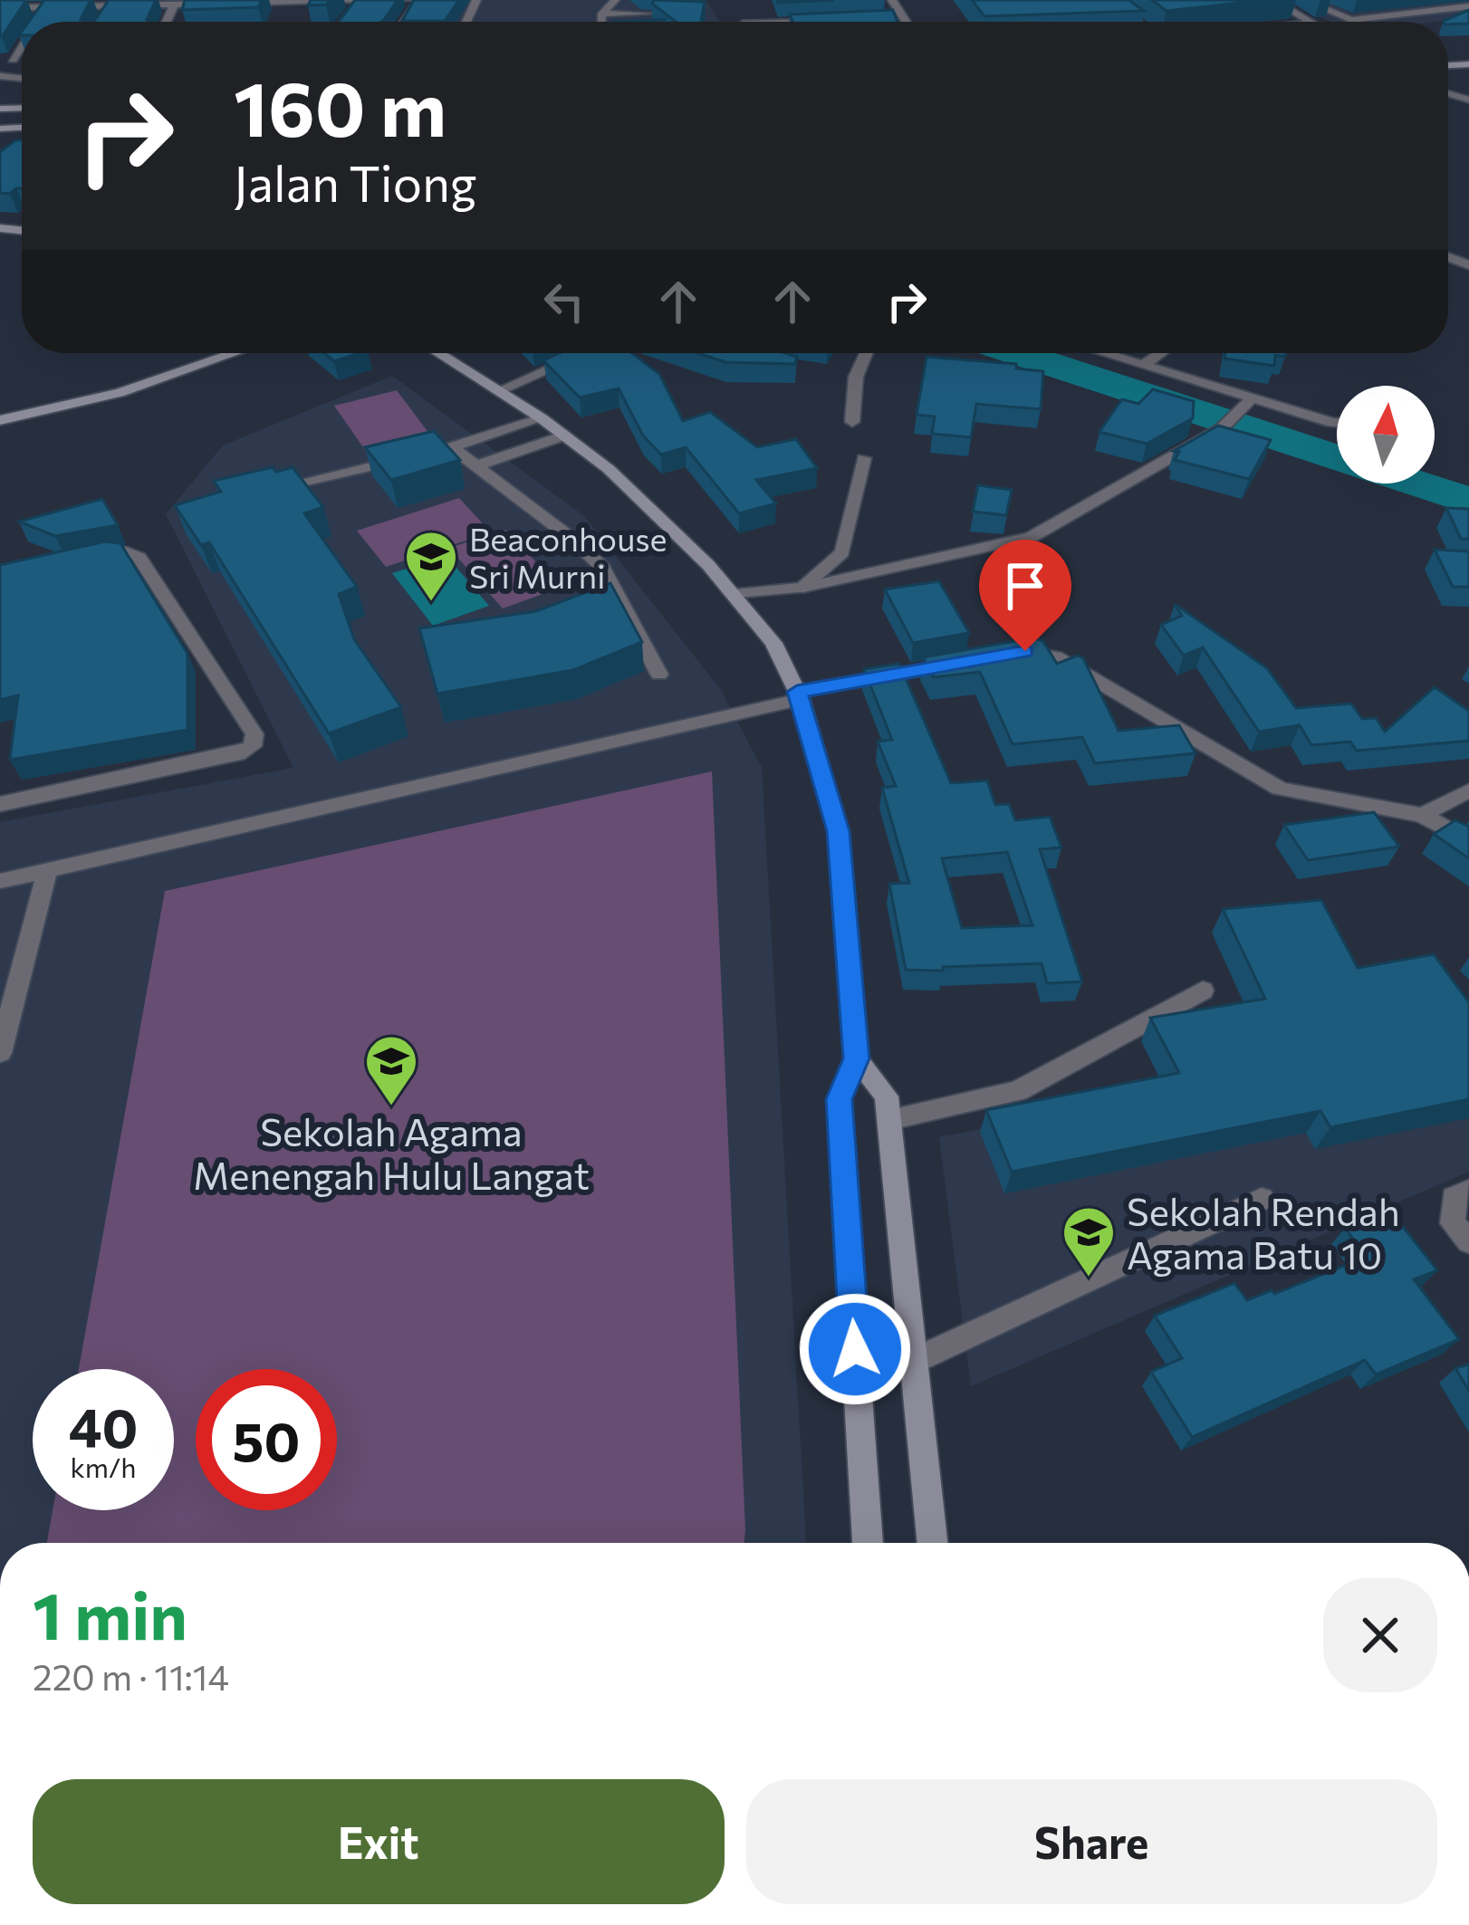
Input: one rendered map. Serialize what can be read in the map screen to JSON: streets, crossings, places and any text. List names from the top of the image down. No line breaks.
{"places":{"school or university":["Beaconhouse Sri Murni","Sekolah Agama Menengah Hulu Langat","Sekolah Rendah Agama Batu 10"]},"north":"top","page":{"turn":["160 m","Jalan Tiong"],"speed":"40 km/h","limit":"50","heading":["1 min","220 m · 11:14"],"buttons":["Exit","Share"]}}
